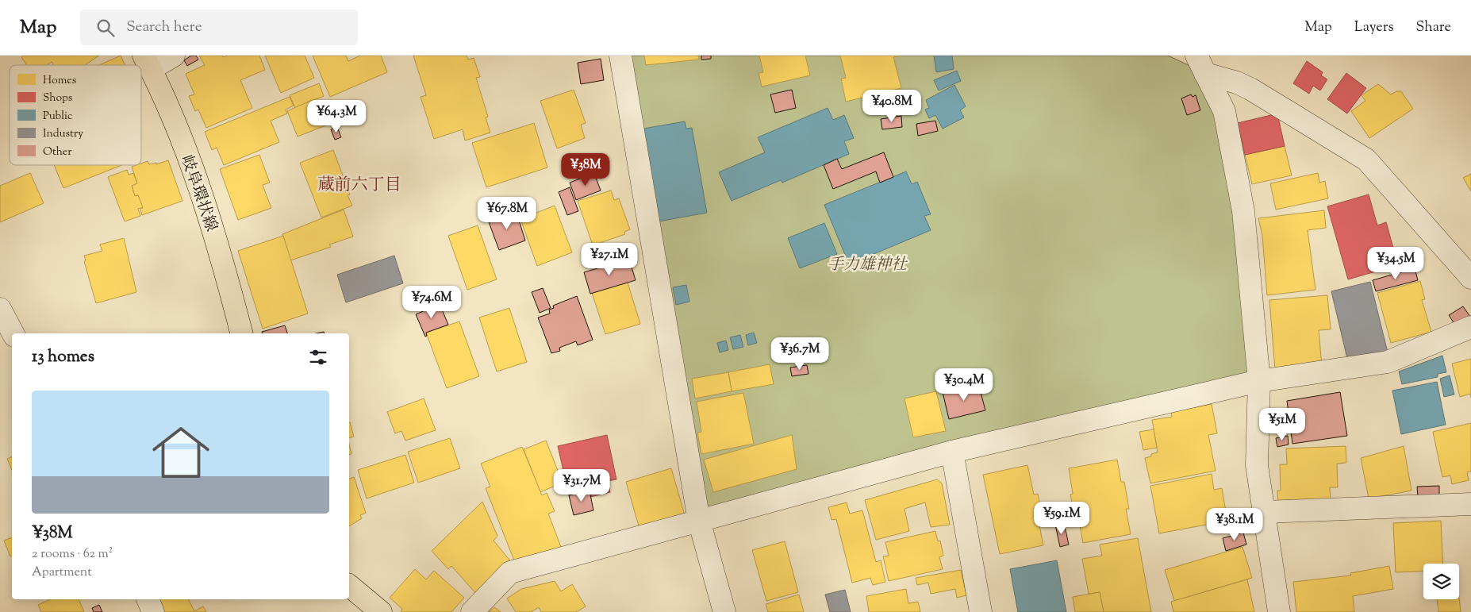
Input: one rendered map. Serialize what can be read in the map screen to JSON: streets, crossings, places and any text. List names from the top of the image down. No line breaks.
{"streets":{"main road":["岐阜環状線"]},"districts":["蔵前六丁目"],"parks":["手力雄神社"],"legend":["Homes","Shops","Public","Industry","Other"],"page":{"header":"Map","search":"Search here","nav":["Map","Layers","Share"],"price":["¥40.8M","¥64.3M","¥38M","¥67.8M","¥27.1M","¥34.5M","¥74.6M","¥36.7M","¥30.4M","¥51M","¥31.7M","¥59.1M","¥38.1M"],"heading":"13 homes","list":[{"name":"¥38M","note":"2 rooms · 62 m² · Apartment"}]}}
